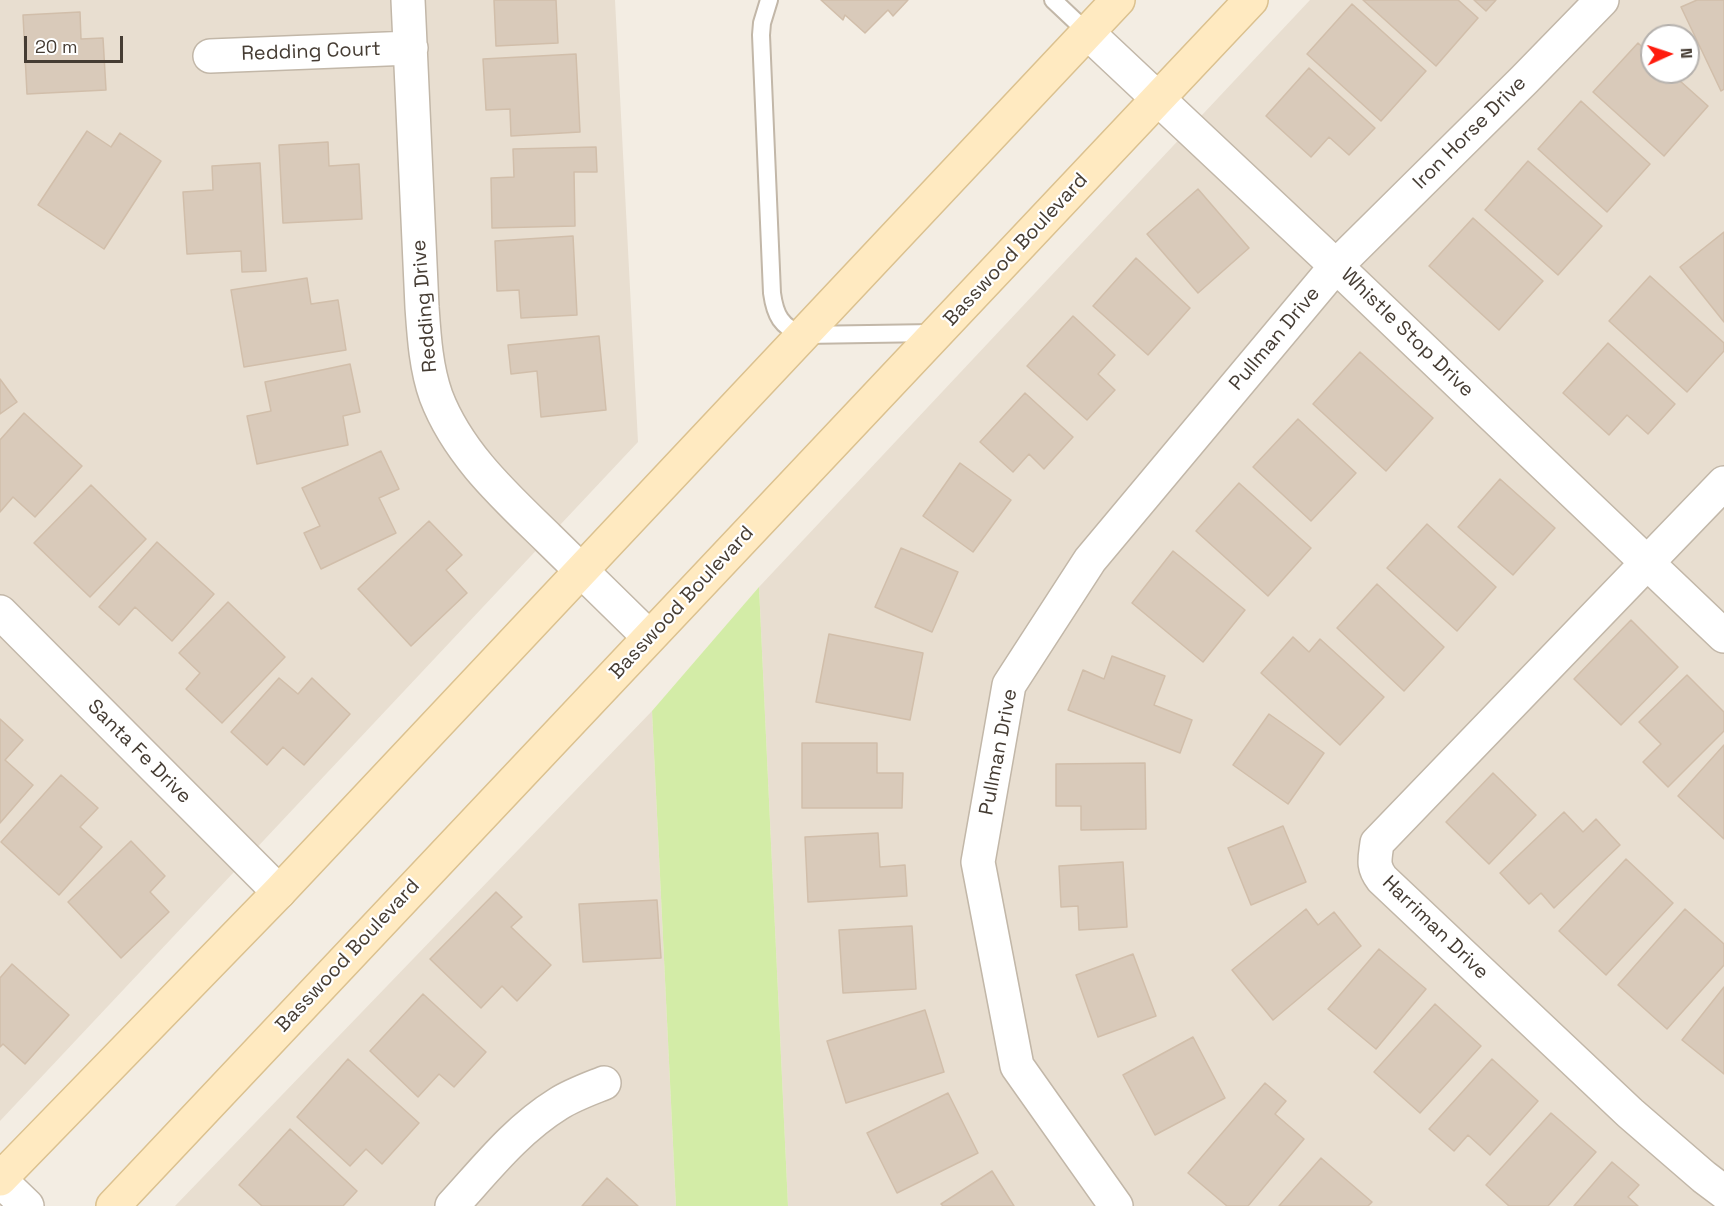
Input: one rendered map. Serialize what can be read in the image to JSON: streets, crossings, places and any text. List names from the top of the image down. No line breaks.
{"streets":{"main road":["Basswood Boulevard"],"street":["Redding Court","Iron Horse Drive","Redding Drive","Whistle Stop Drive","Pullman Drive","Santa Fe Drive","Harriman Drive"]},"crossings":[["Redding Court","Redding Drive"],["Iron Horse Drive","Whistle Stop Drive"],["Iron Horse Drive","Pullman Drive"],["Basswood Boulevard","Redding Drive"],["Basswood Boulevard","Whistle Stop Drive"],["Whistle Stop Drive","Pullman Drive"],["Whistle Stop Drive","Harriman Drive"]],"scale_bar":"20 m","north":"right"}
